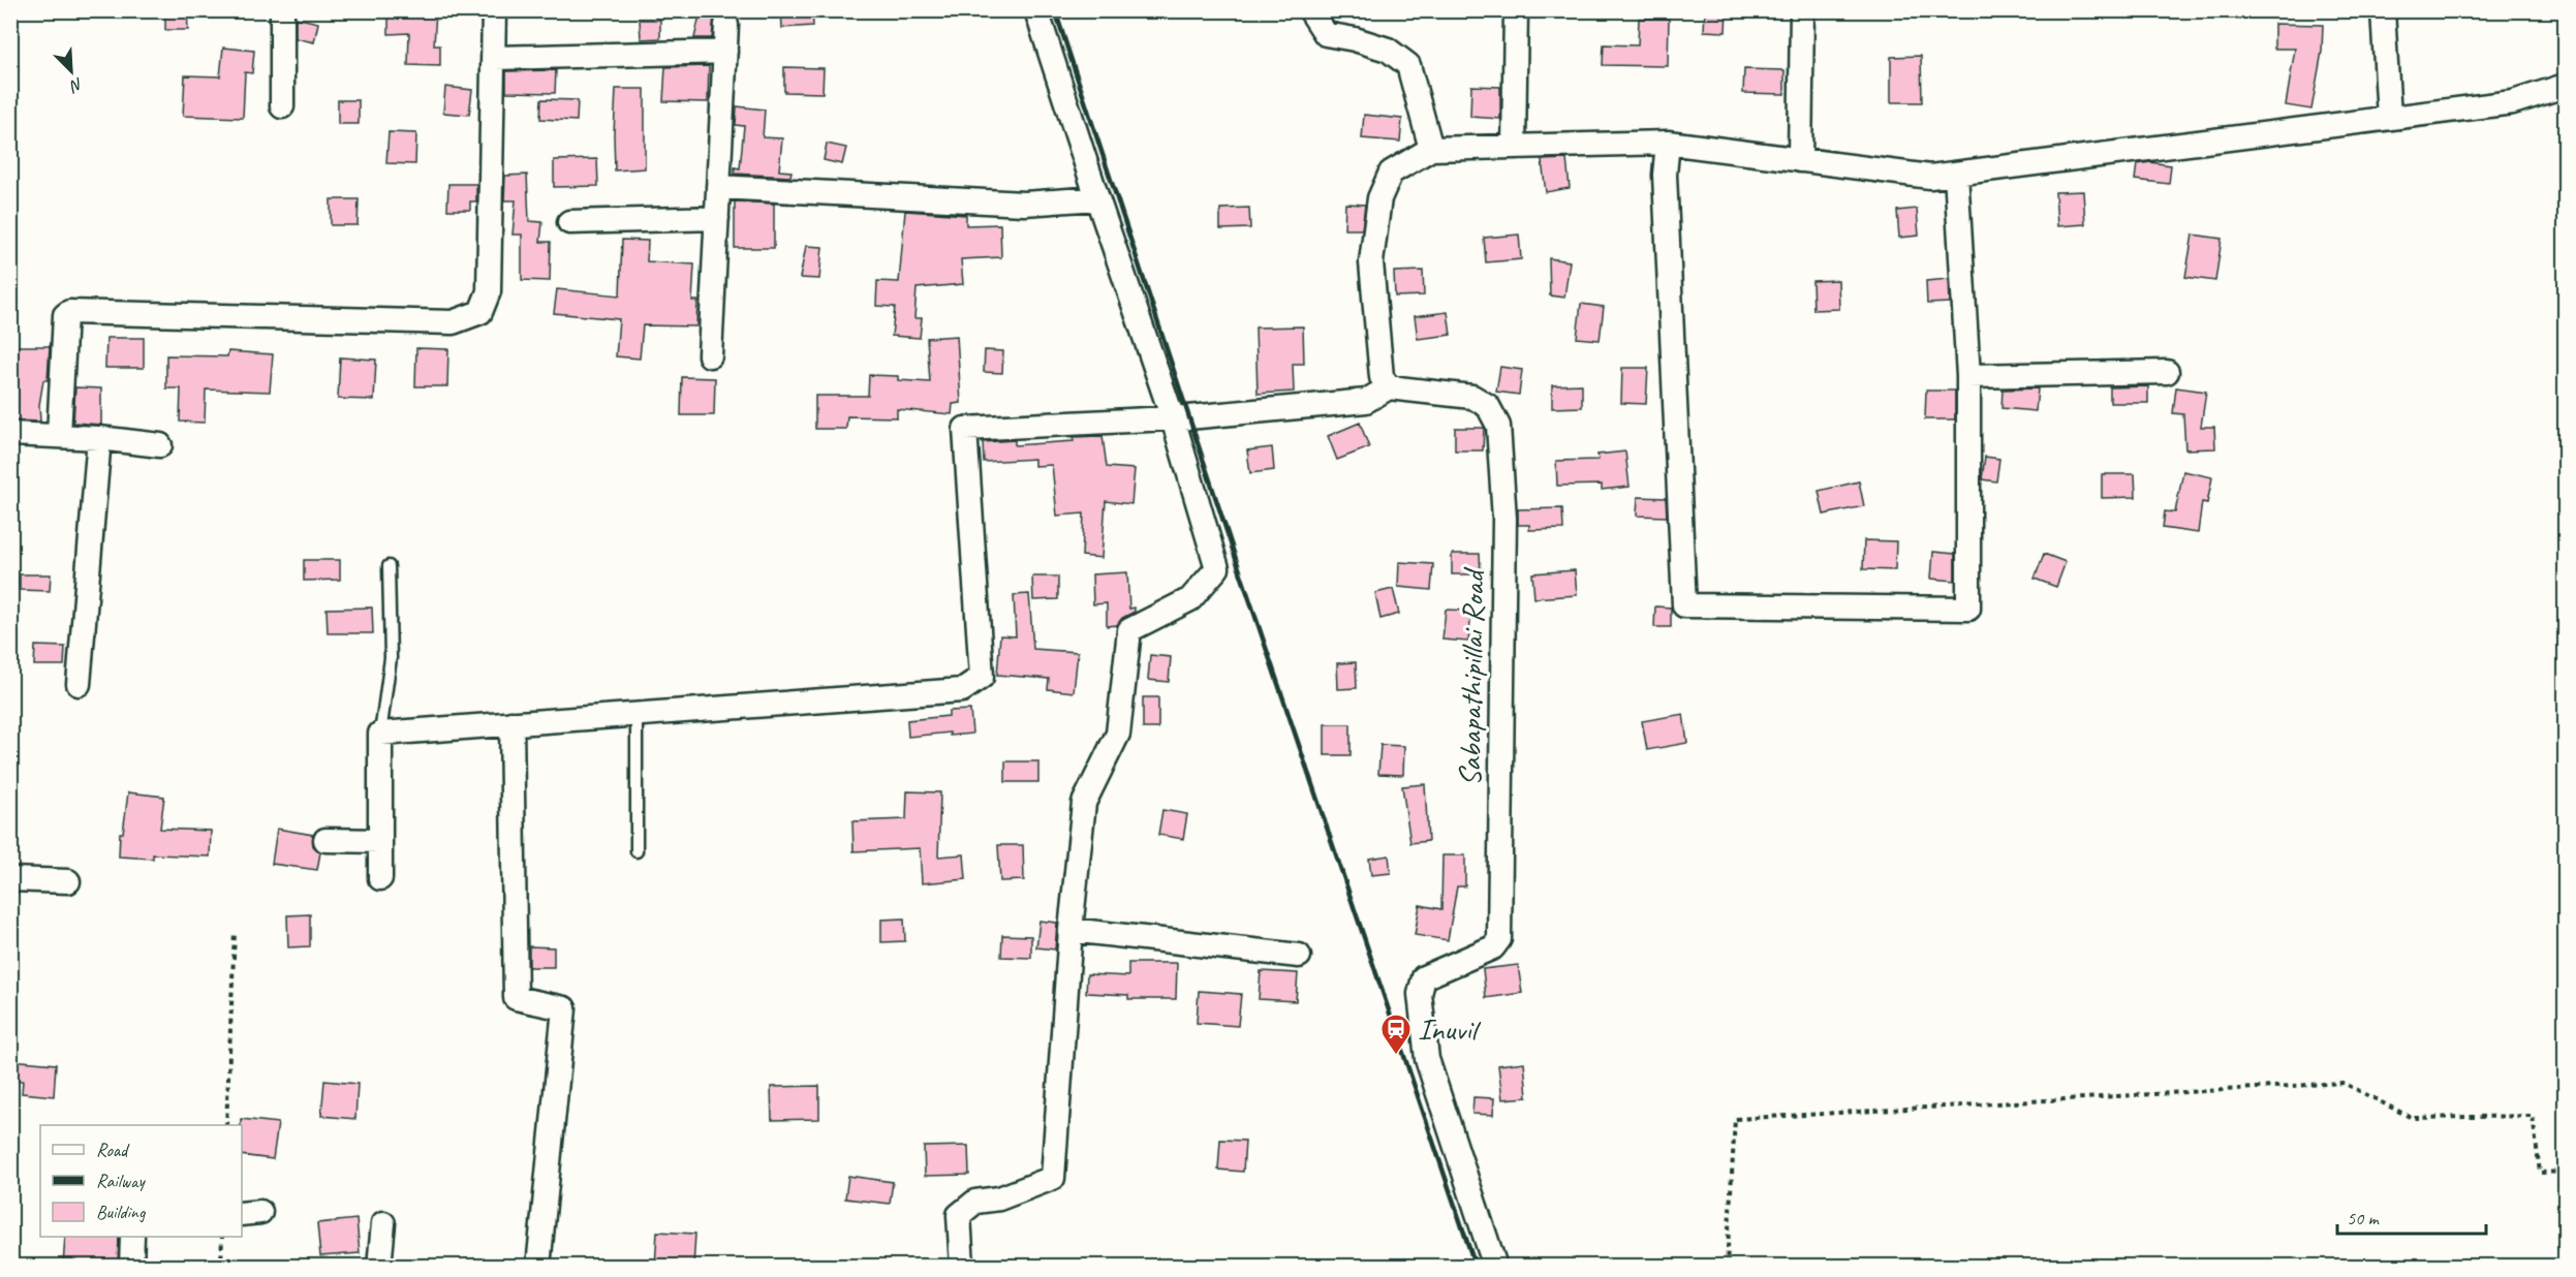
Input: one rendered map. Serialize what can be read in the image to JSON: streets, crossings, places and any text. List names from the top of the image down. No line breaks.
{"streets":{"street":["Sabapathipillai Road"]},"places":{"station":["Inuvil"]},"legend":["Road","Railway","Building"],"scale_bar":"50 m","north":"bottom right"}
